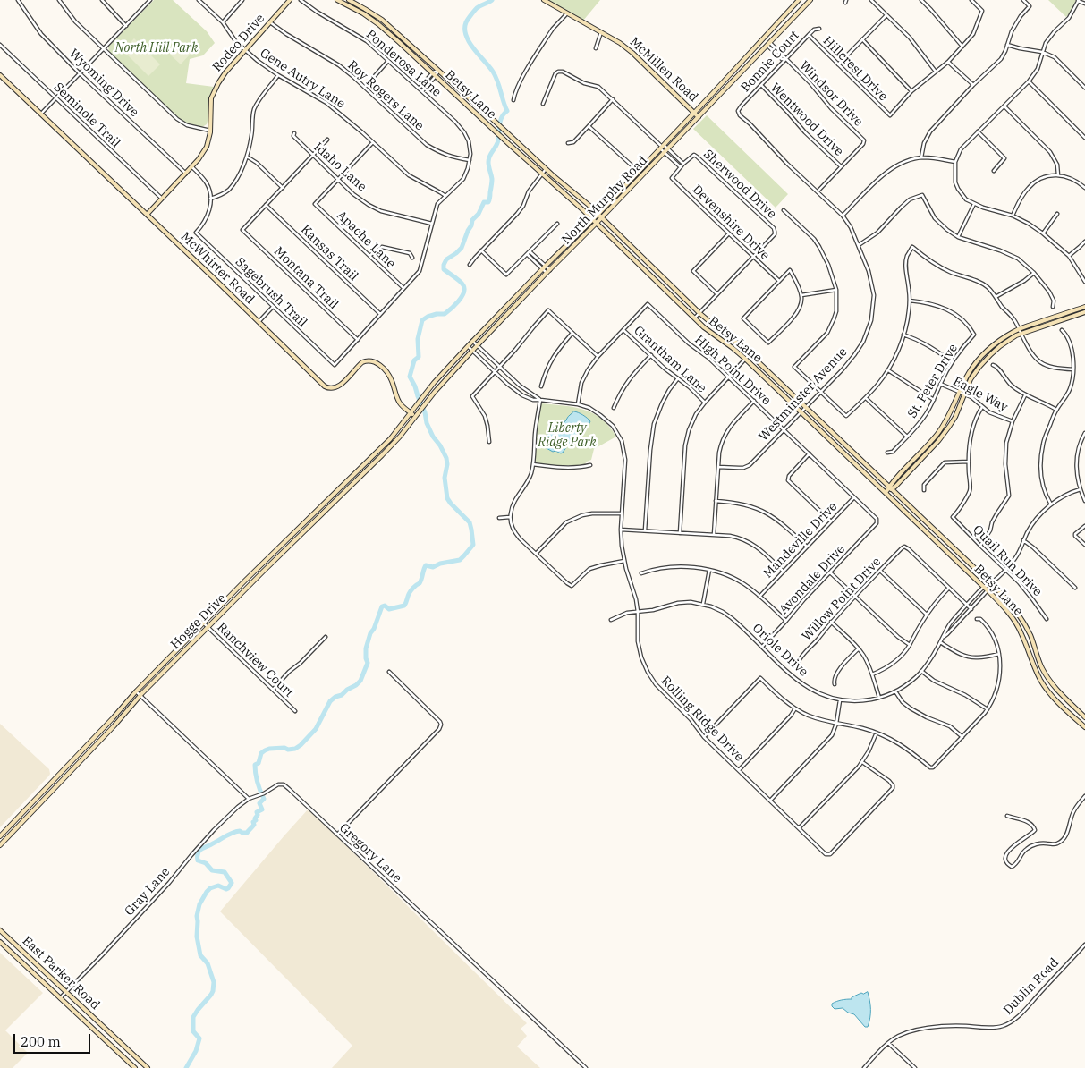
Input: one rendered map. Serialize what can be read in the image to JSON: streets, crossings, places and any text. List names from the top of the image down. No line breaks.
{"streets":{"main road":["Rodeo Drive","McMillen Road","Betsy Lane","North Murphy Road","McWhirter Road","Hogge Drive","East Parker Road"],"street":["Bonnie Court","Ponderosa Lane","Hillcrest Drive","Gene Autry Lane","Wyoming Drive","Windsor Drive","Roy Rogers Lane","Seminole Trail","Wentwood Drive","Idaho Lane","Sherwood Drive","Devenshire Drive","Apache Lane","Kansas Trail","Montana Trail","Sagebrush Trail","Grantham Lane","High Point Drive","St. Peter Drive","Westminster Avenue","Eagle Way","Mandeville Drive","Quail Run Drive","Avondale Drive","Willow Point Drive","Oriole Drive","Ranchview Court","Rolling Ridge Drive","Gregory Lane","Gray Lane","Dublin Road"]},"crossings":[["Rodeo Drive","Gene Autry Lane"],["Rodeo Drive","Wyoming Drive"],["Rodeo Drive","Roy Rogers Lane"],["Rodeo Drive","Seminole Trail"],["Rodeo Drive","McWhirter Road"],["Bonnie Court","Hillcrest Drive"],["Bonnie Court","Windsor Drive"],["Bonnie Court","Wentwood Drive"],["Bonnie Court","Westminster Avenue"],["Ponderosa Lane","Roy Rogers Lane"],["McMillen Road","North Murphy Road"],["Windsor Drive","Wentwood Drive"],["Windsor Drive","North Murphy Road"],["Betsy Lane","North Murphy Road"],["Betsy Lane","Westminster Avenue"],["Betsy Lane","Oriole Drive"],["Idaho Lane","Apache Lane"],["Sherwood Drive","Devenshire Drive"],["North Murphy Road","McWhirter Road"],["North Murphy Road","Hogge Drive"],["North Murphy Road","Rolling Ridge Drive"],["Kansas Trail","Montana Trail"],["McWhirter Road","Hogge Drive"],["Montana Trail","Sagebrush Trail"],["Grantham Lane","High Point Drive"],["High Point Drive","Westminster Avenue"],["High Point Drive","Mandeville Drive"],["High Point Drive","Avondale Drive"],["St. Peter Drive","Eagle Way"],["Quail Run Drive","Oriole Drive"],["Avondale Drive","Oriole Drive"],["Hogge Drive","Ranchview Court"],["Oriole Drive","Rolling Ridge Drive"],["Gregory Lane","Gray Lane"],["Gray Lane","East Parker Road"]],"parks":["North Hill Park","Liberty Ridge Park"],"scale_bar":"200 m"}
